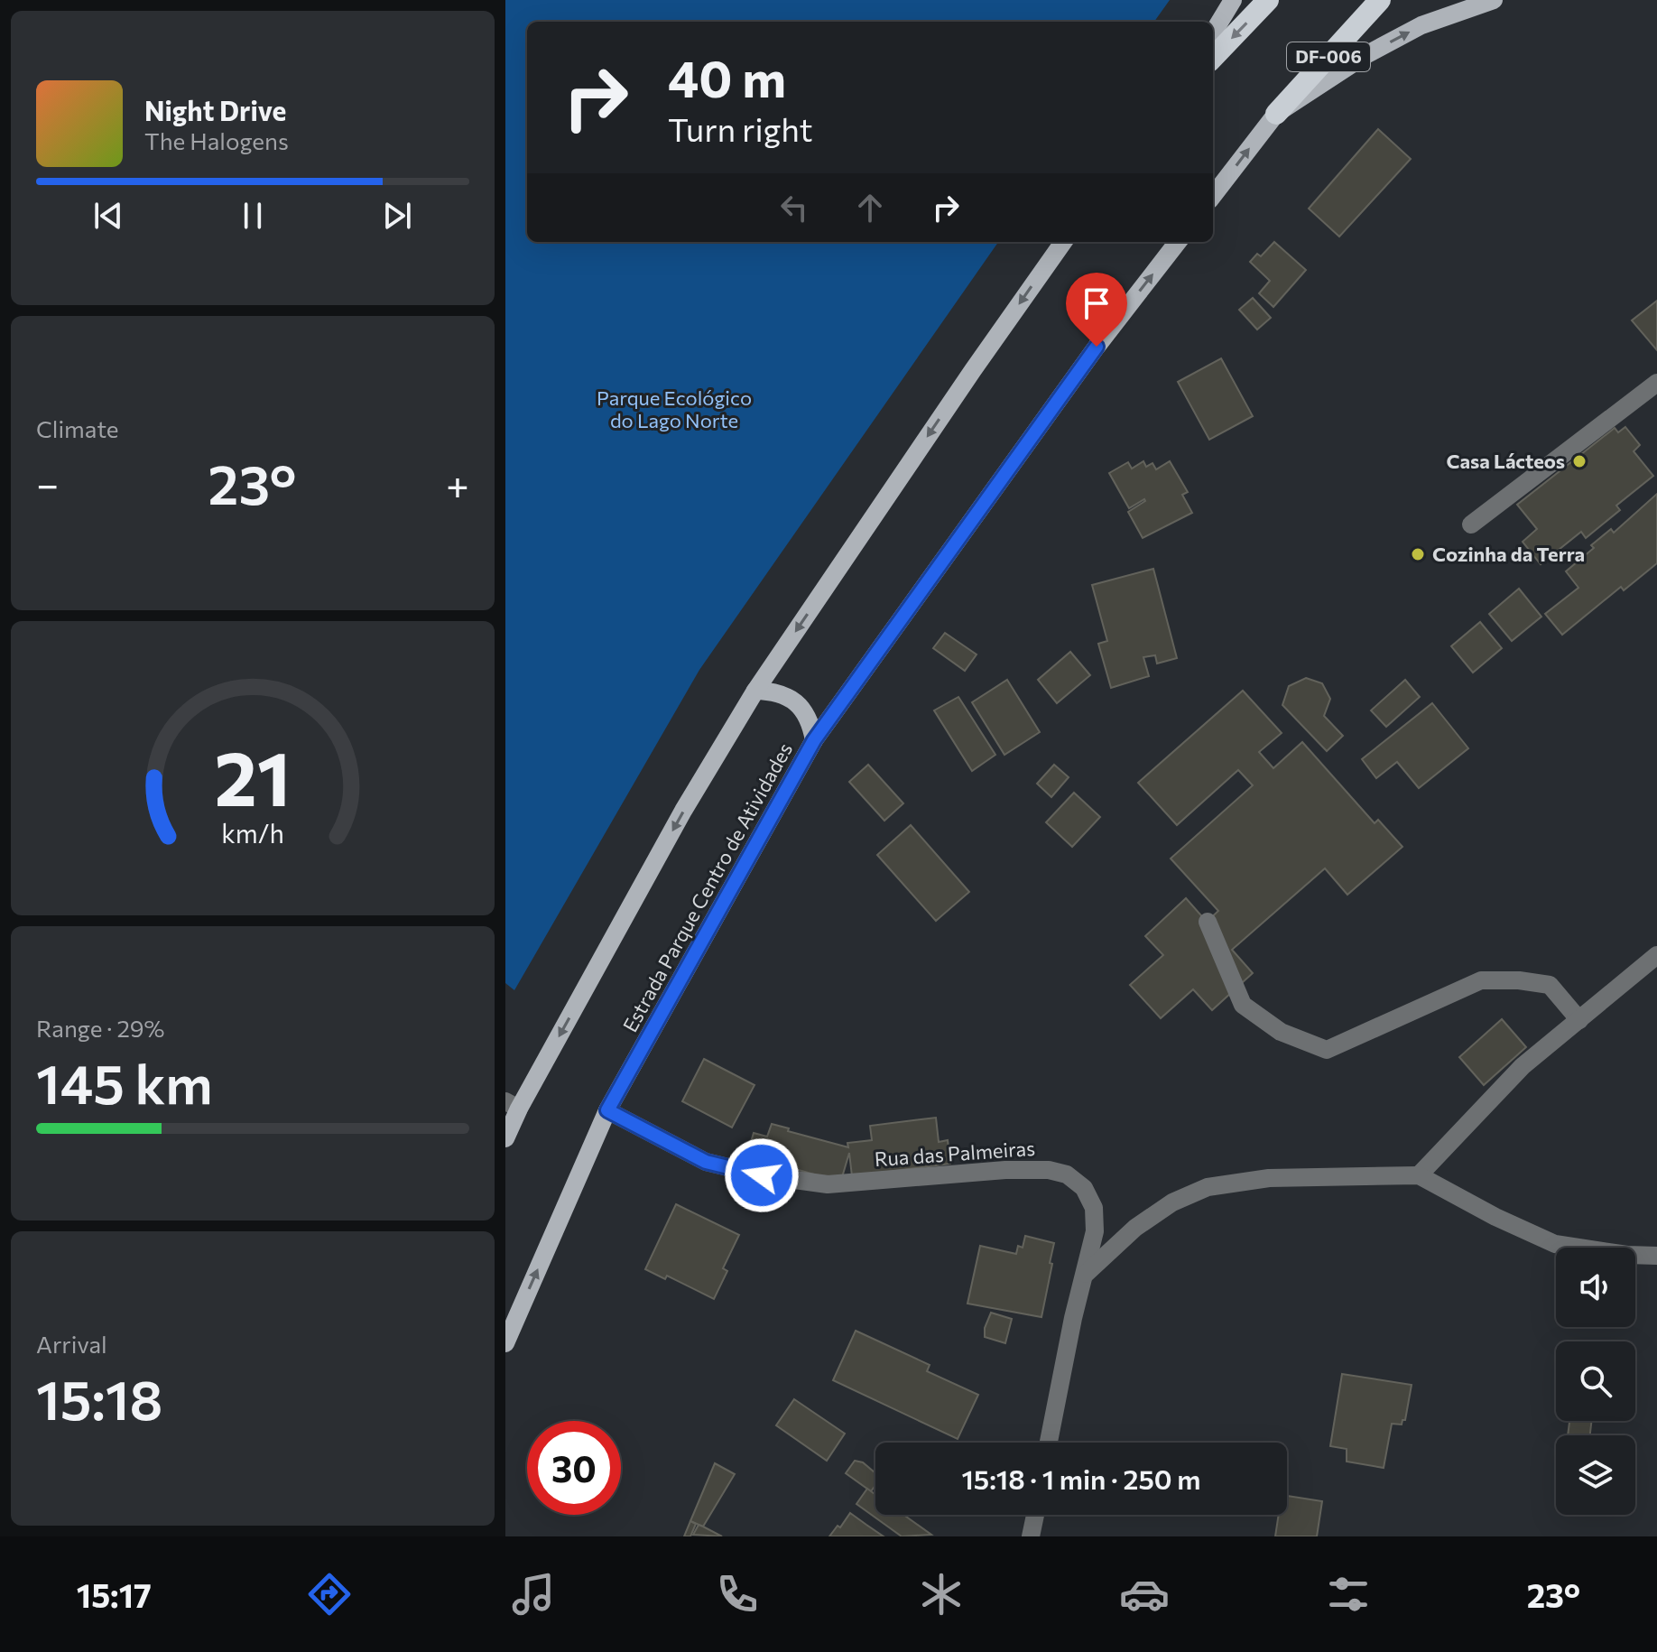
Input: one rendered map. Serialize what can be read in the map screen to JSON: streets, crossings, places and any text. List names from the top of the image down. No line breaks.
{"streets":{"highway":["DF-006"],"main road":["Estrada Parque Centro de Atividades"],"street":["Rua das Palmeiras"]},"crossings":[["Estrada Parque Centro de Atividades","Rua das Palmeiras"]],"parks":["Parque Ecológico do Lago Norte"],"places":["Casa Lácteos","Cozinha da Terra"],"page":{"turn":["40 m","Turn right"],"song":["Night Drive","The Halogens"],"tile":["Climate",["Range · 29%","145 km"],["Arrival","15:18"]],"heat":["−","23°","+"],"limit":"30","trip":"15:18 · 1 min · 250 m","tabs":["15:17","23°"],"gauge":["21","km/h"]}}
